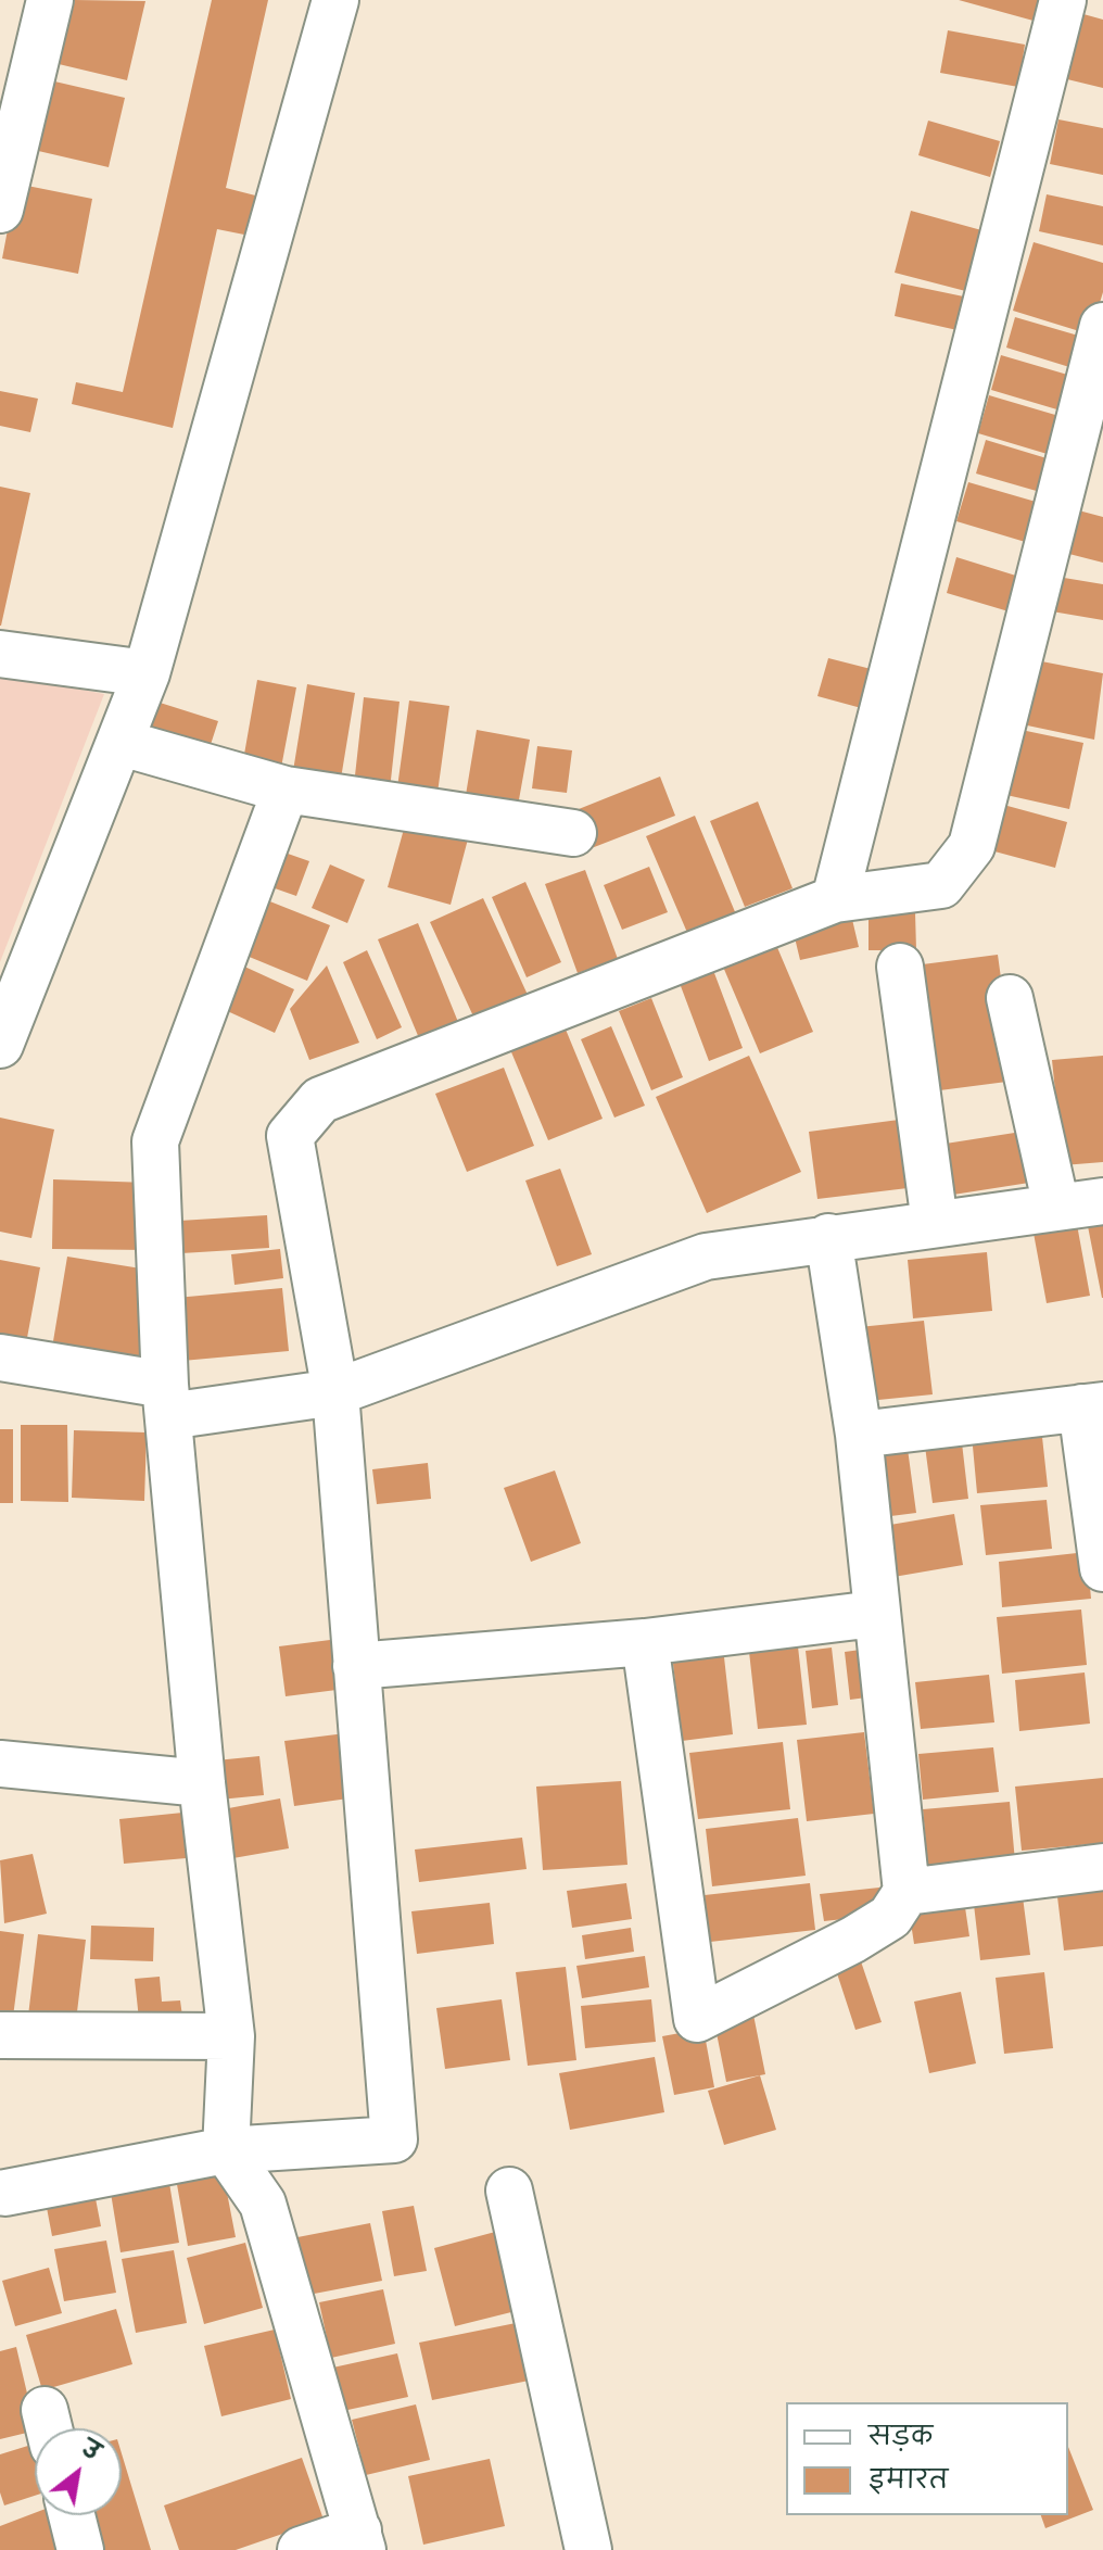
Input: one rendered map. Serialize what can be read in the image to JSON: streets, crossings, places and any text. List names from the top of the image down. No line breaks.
{"legend":["सड़क","इमारत"],"north":"top right"}
